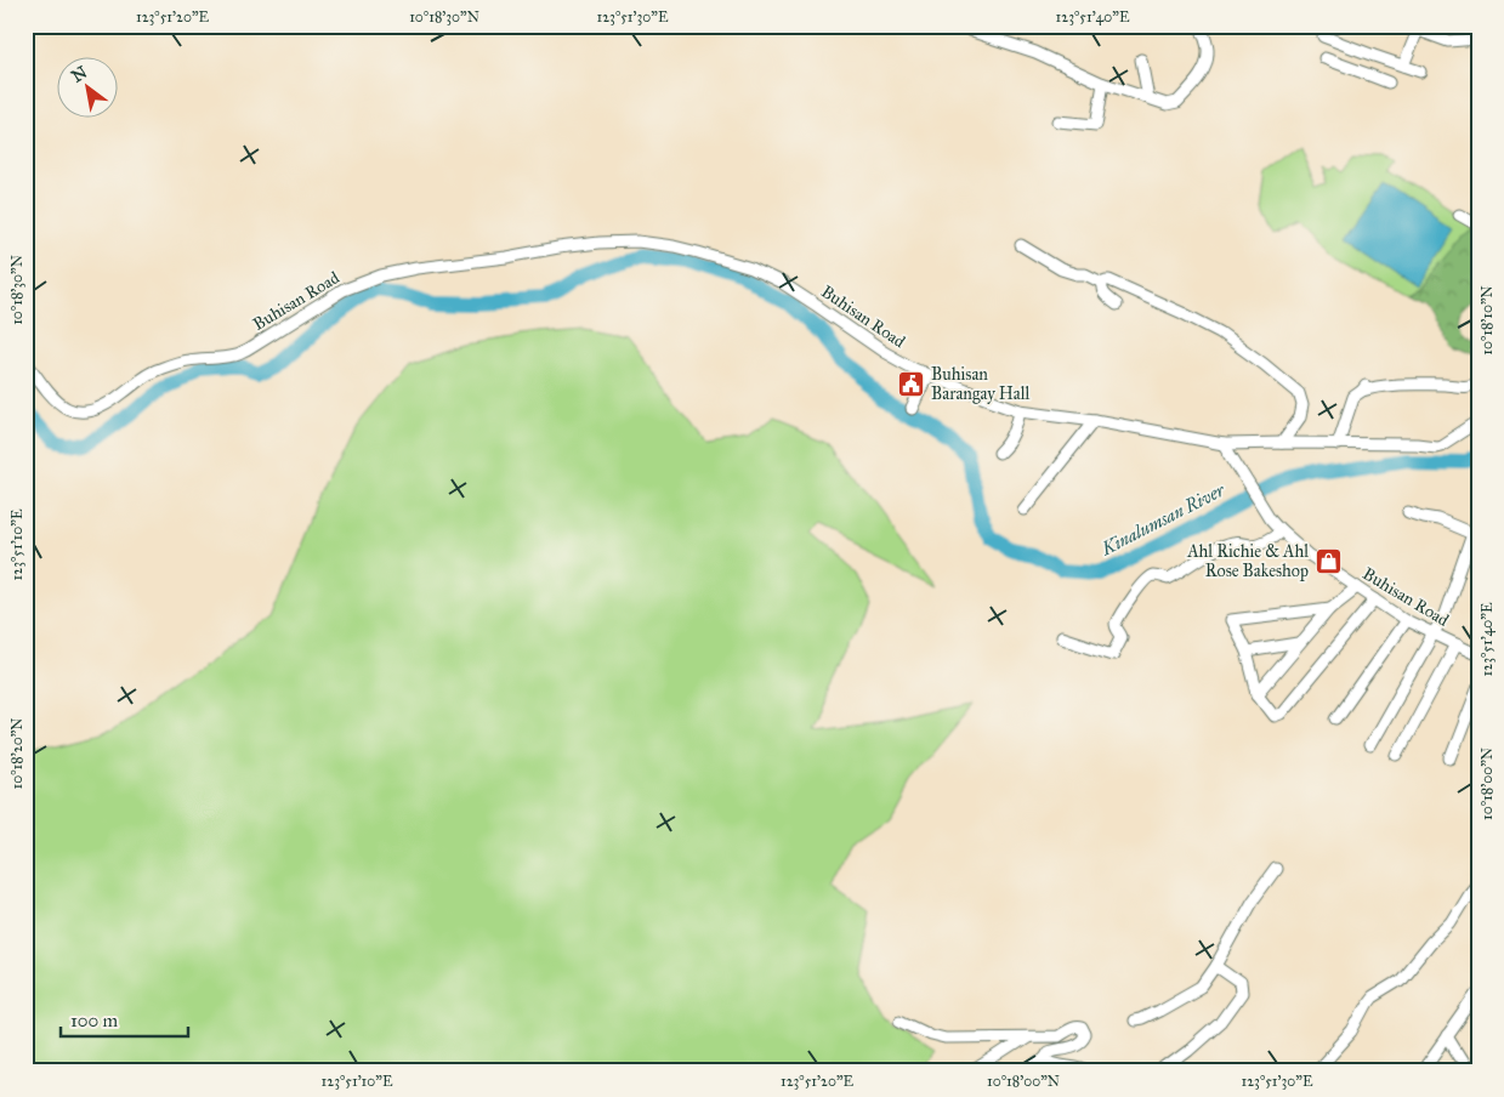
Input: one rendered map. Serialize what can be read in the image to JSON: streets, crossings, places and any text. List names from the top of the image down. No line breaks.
{"streets":{"street":["Buhisan Road"]},"water":["Kinalumsan River"],"places":{"public building":["Buhisan Barangay Hall"],"shop":["Ahl Richie & Ahl Rose Bakeshop"]},"scale_bar":"100 m","north":"top left","coordinates":["123°51'20\"E","10°18'30\"N","123°51'30\"E","123°51'40\"E","10°18'10\"N","123°51'10\"E","10°18'20\"N","10°18'00\"N"]}
